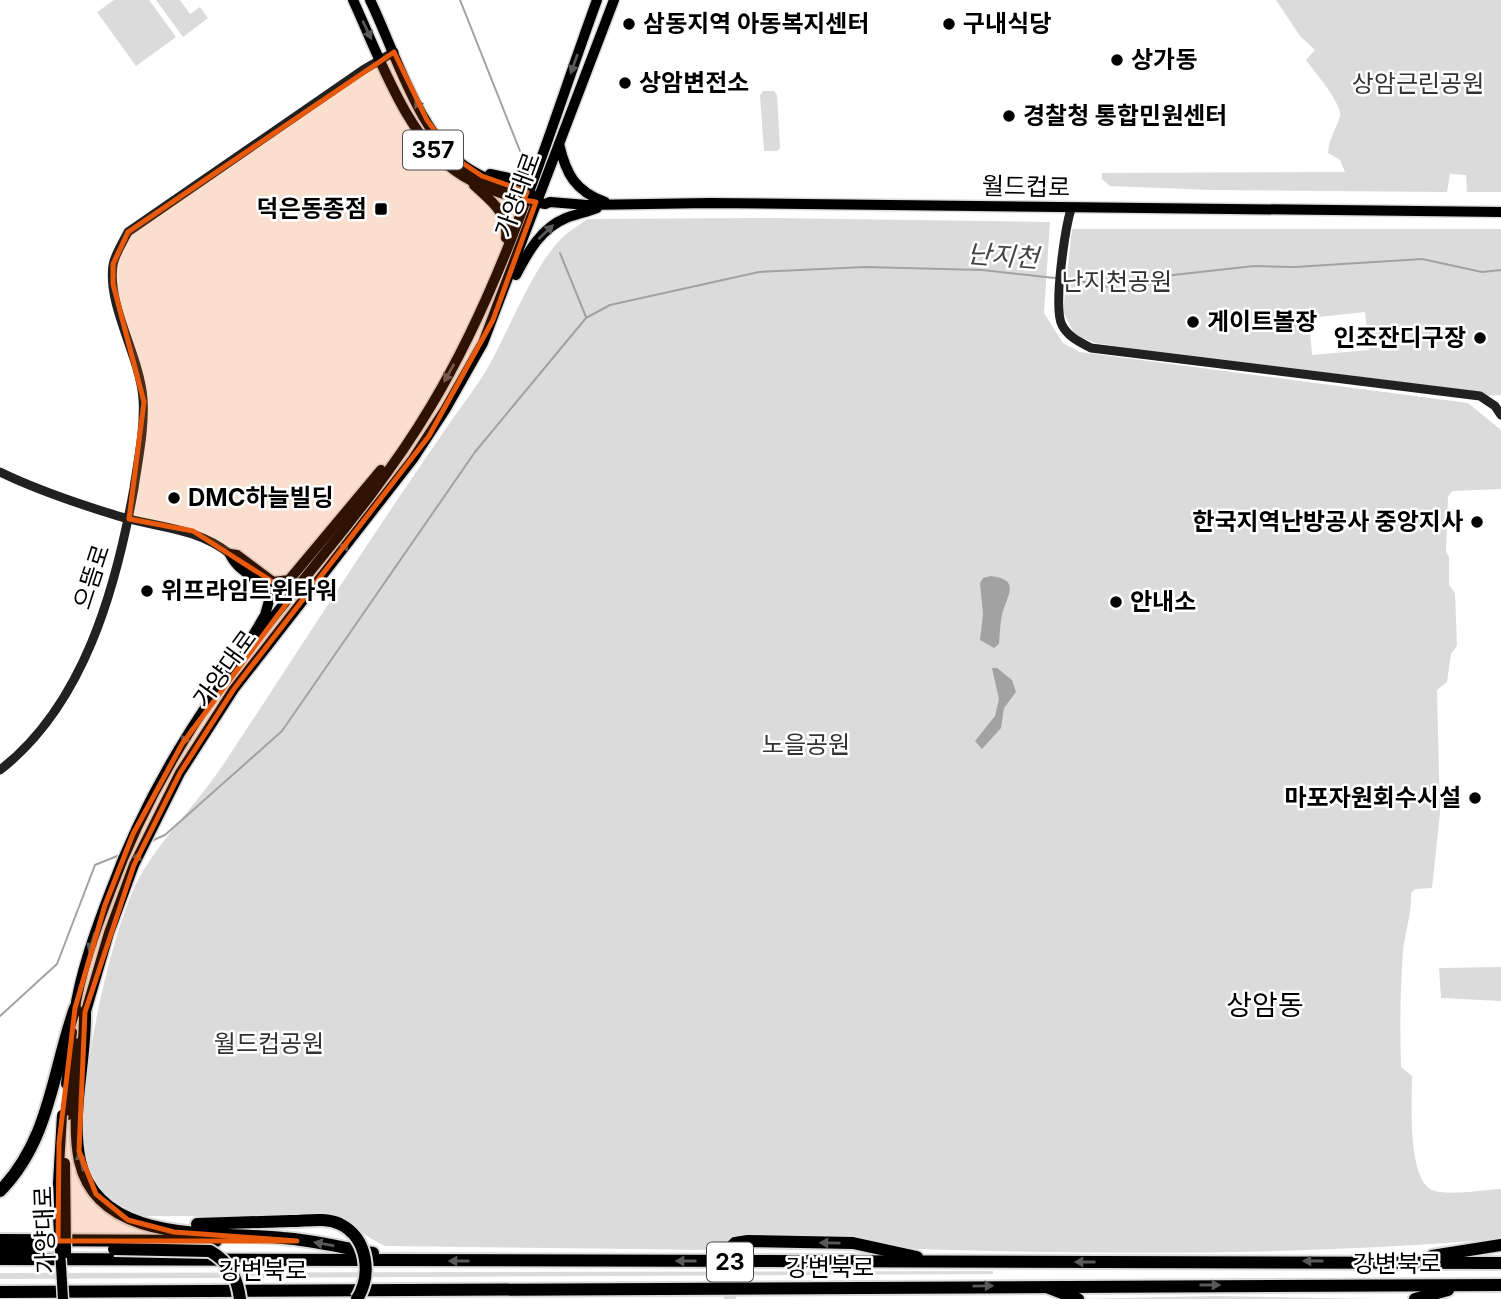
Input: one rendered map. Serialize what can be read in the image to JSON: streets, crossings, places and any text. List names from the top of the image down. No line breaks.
{"streets":{"highway":["23","강변북로"],"main road":["357","월드컵로","가양대로"],"street":["으뜸로"]},"crossings":[["357","월드컵로"],["357","가양대로"],["357","으뜸로"],["월드컵로","가양대로"]],"districts":["상암동"],"water":["난지천"],"parks":["상암근린공원","난지천공원","노을공원","월드컵공원"],"places":{"other":["삼동지역 아동복지센터","구내식당","상가동","상암변전소","경찰청 통합민원센터","게이트볼장","인조잔디구장","DMC하늘빌딩","한국지역난방공사 중앙지사","위프라임트윈타워","안내소","마포자원회수시설"],"transit":["덕은동종점"]}}
